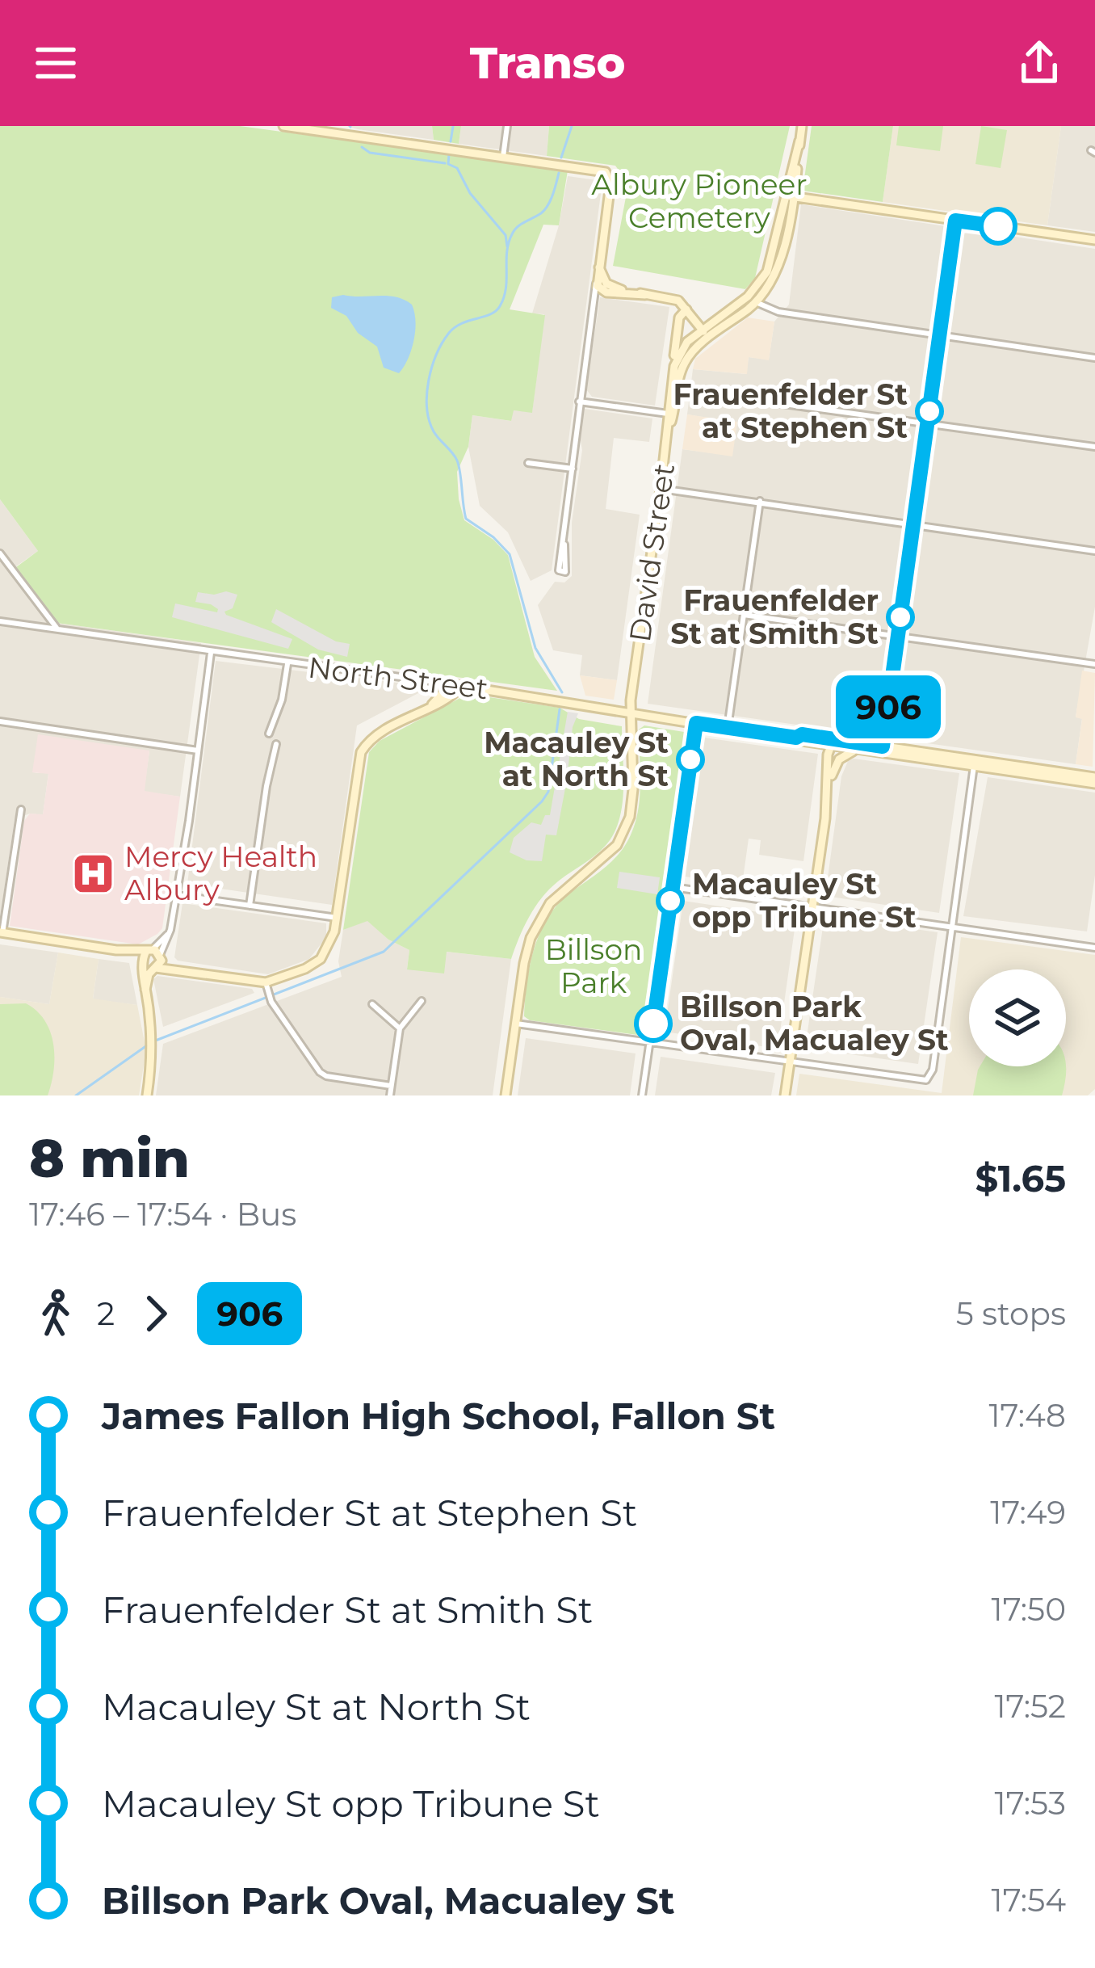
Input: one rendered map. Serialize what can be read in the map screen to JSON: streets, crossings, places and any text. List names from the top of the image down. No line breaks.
{"streets":{"main road":["David Street","North Street"]},"crossings":[["David Street","North Street"]],"parks":["Albury Pioneer Cemetery","Billson Park"],"places":{"other":["Frauenfelder St at Stephen St","Frauenfelder St at Smith St","Macauley St at North St","Macauley St opp Tribune St","Billson Park Oval, Macualey St"],"hospital":["Mercy Health Albury"]},"lines":["bus line 906"],"page":{"header":"Transo","on_map":"906","heading":["8 min","17:46 – 17:54 · Bus","$1.65"],"legs":["2","906","5 stops"],"list":[{"name":"James Fallon High School, Fallon St","value":"17:48"},{"name":"Frauenfelder St at Stephen St","value":"17:49"},{"name":"Frauenfelder St at Smith St","value":"17:50"},{"name":"Macauley St at North St","value":"17:52"},{"name":"Macauley St opp Tribune St","value":"17:53"},{"name":"Billson Park Oval, Macualey St","value":"17:54"}]}}
